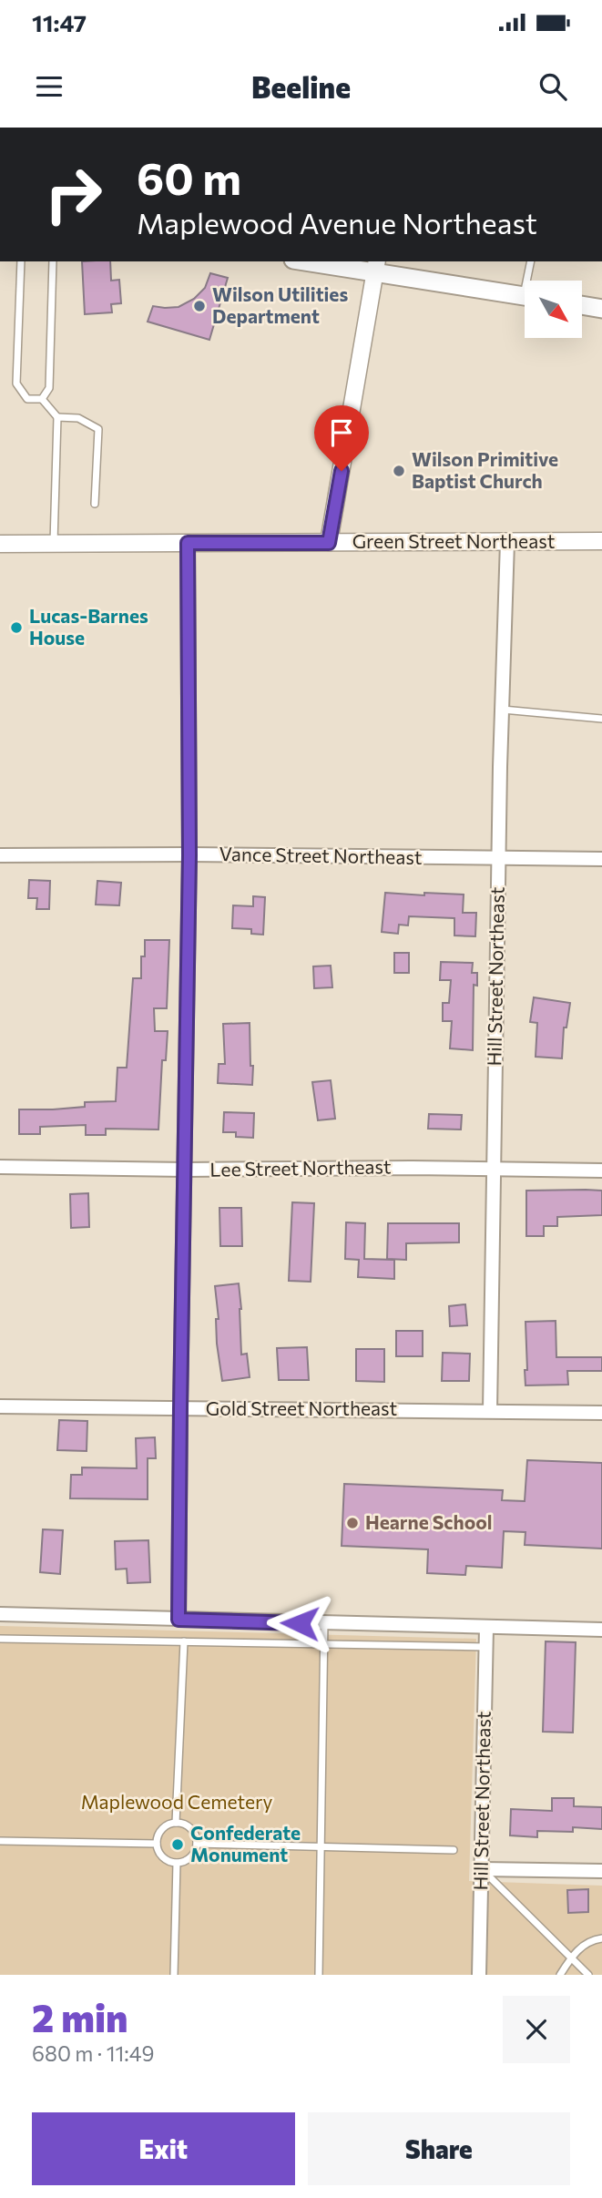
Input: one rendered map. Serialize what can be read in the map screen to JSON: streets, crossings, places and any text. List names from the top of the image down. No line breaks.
{"streets":{"street":["Green Street Northeast","Vance Street Northeast","Hill Street Northeast","Lee Street Northeast","Gold Street Northeast"]},"crossings":[["Green Street Northeast","Hill Street Northeast"],["Vance Street Northeast","Hill Street Northeast"],["Hill Street Northeast","Lee Street Northeast"],["Hill Street Northeast","Gold Street Northeast"]],"parks":["Maplewood Cemetery"],"places":["Wilson Utilities Department","Wilson Primitive Baptist Church","Lucas-Barnes House","Hearne School","Confederate Monument"],"north":"bottom right","page":{"status":"11:47","header":"Beeline","turn":["60 m","Maplewood Avenue Northeast"],"heading":["2 min","680 m · 11:49"],"buttons":["Exit","Share"]}}
